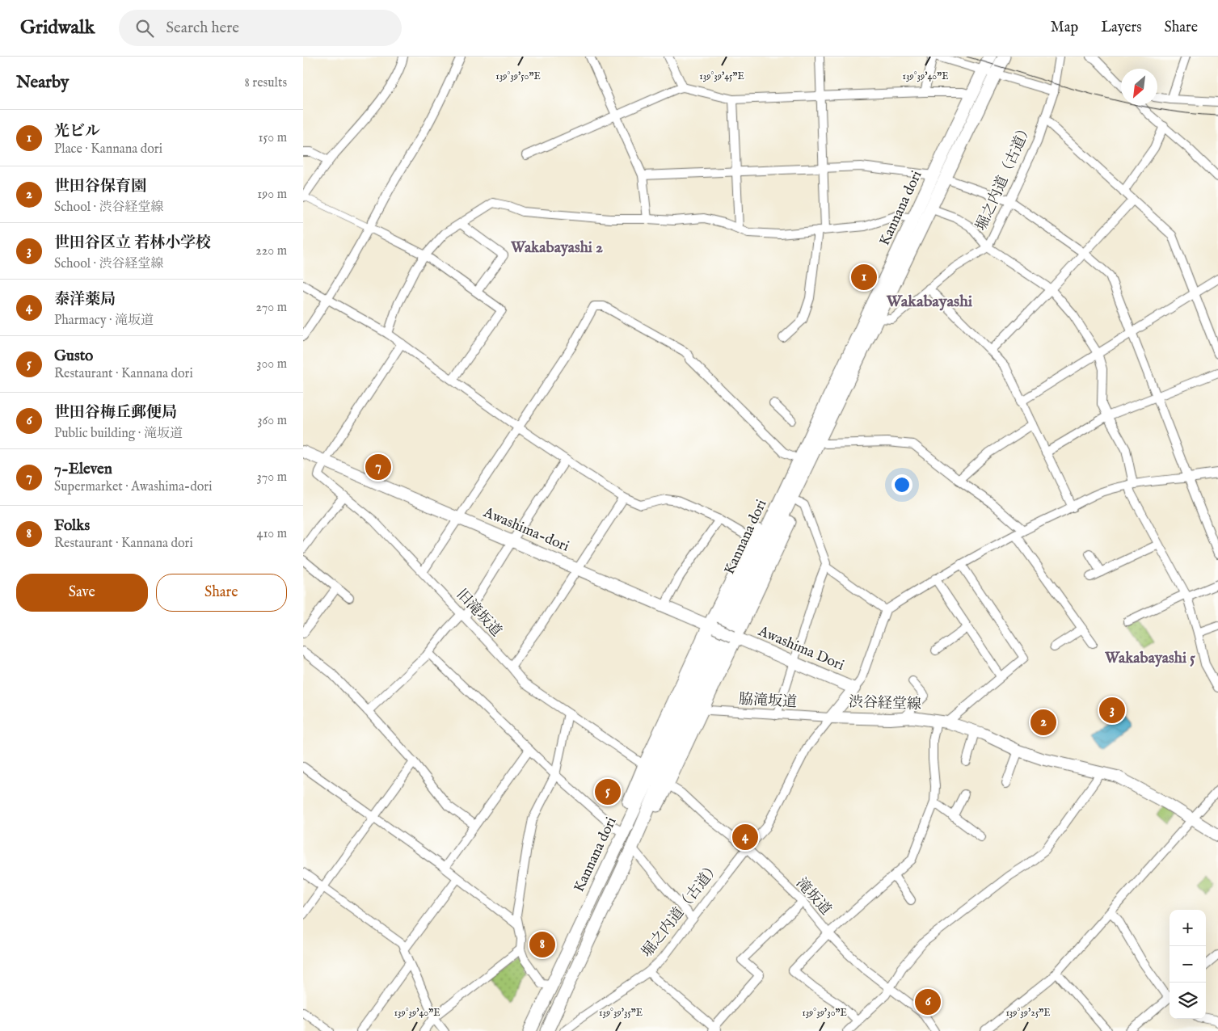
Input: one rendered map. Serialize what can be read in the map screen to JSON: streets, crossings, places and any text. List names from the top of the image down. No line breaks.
{"streets":{"main road":["Kannana dori","Awashima-dori","Awashima Dori","渋谷経堂線"],"street":["堀之内道（古道）","旧滝坂道","脇滝坂道","滝坂道"]},"crossings":[["堀之内道（古道）","Kannana dori"],["堀之内道（古道）","脇滝坂道"],["堀之内道（古道）","渋谷経堂線"],["堀之内道（古道）","滝坂道"],["Awashima-dori","旧滝坂道"],["Awashima-dori","Awashima Dori"],["Awashima Dori","渋谷経堂線"],["脇滝坂道","渋谷経堂線"]],"districts":["Wakabayashi 2","Wakabayashi","Wakabayashi 5"],"north":"bottom left","page":{"header":"Gridwalk","search":"Search here","nav":["Map","Layers","Share"],"heading":["Nearby","8 results"],"list":[{"mark":"1","name":"光ビル","note":"Place · Kannana dori","value":"150 m"},{"mark":"2","name":"世田谷保育園","note":"School · 渋谷経堂線","value":"190 m"},{"mark":"3","name":"世田谷区立 若林小学校","note":"School · 渋谷経堂線","value":"220 m"},{"mark":"4","name":"泰洋薬局","note":"Pharmacy · 滝坂道","value":"270 m"},{"mark":"5","name":"Gusto","note":"Restaurant · Kannana dori","value":"300 m"},{"mark":"6","name":"世田谷梅丘郵便局","note":"Public building · 滝坂道","value":"360 m"},{"mark":"7","name":"7-Eleven","note":"Supermarket · Awashima-dori","value":"370 m"},{"mark":"8","name":"Folks","note":"Restaurant · Kannana dori","value":"410 m"}],"pins":["1","7","3","2","5","4","8","6"],"buttons":["Save","Share"],"map_buttons":["+","−"]},"coordinates":["139°39'50\"E","139°39'45\"E","139°39'40\"E","139°39'35\"E","139°39'30\"E","139°39'25\"E"]}
